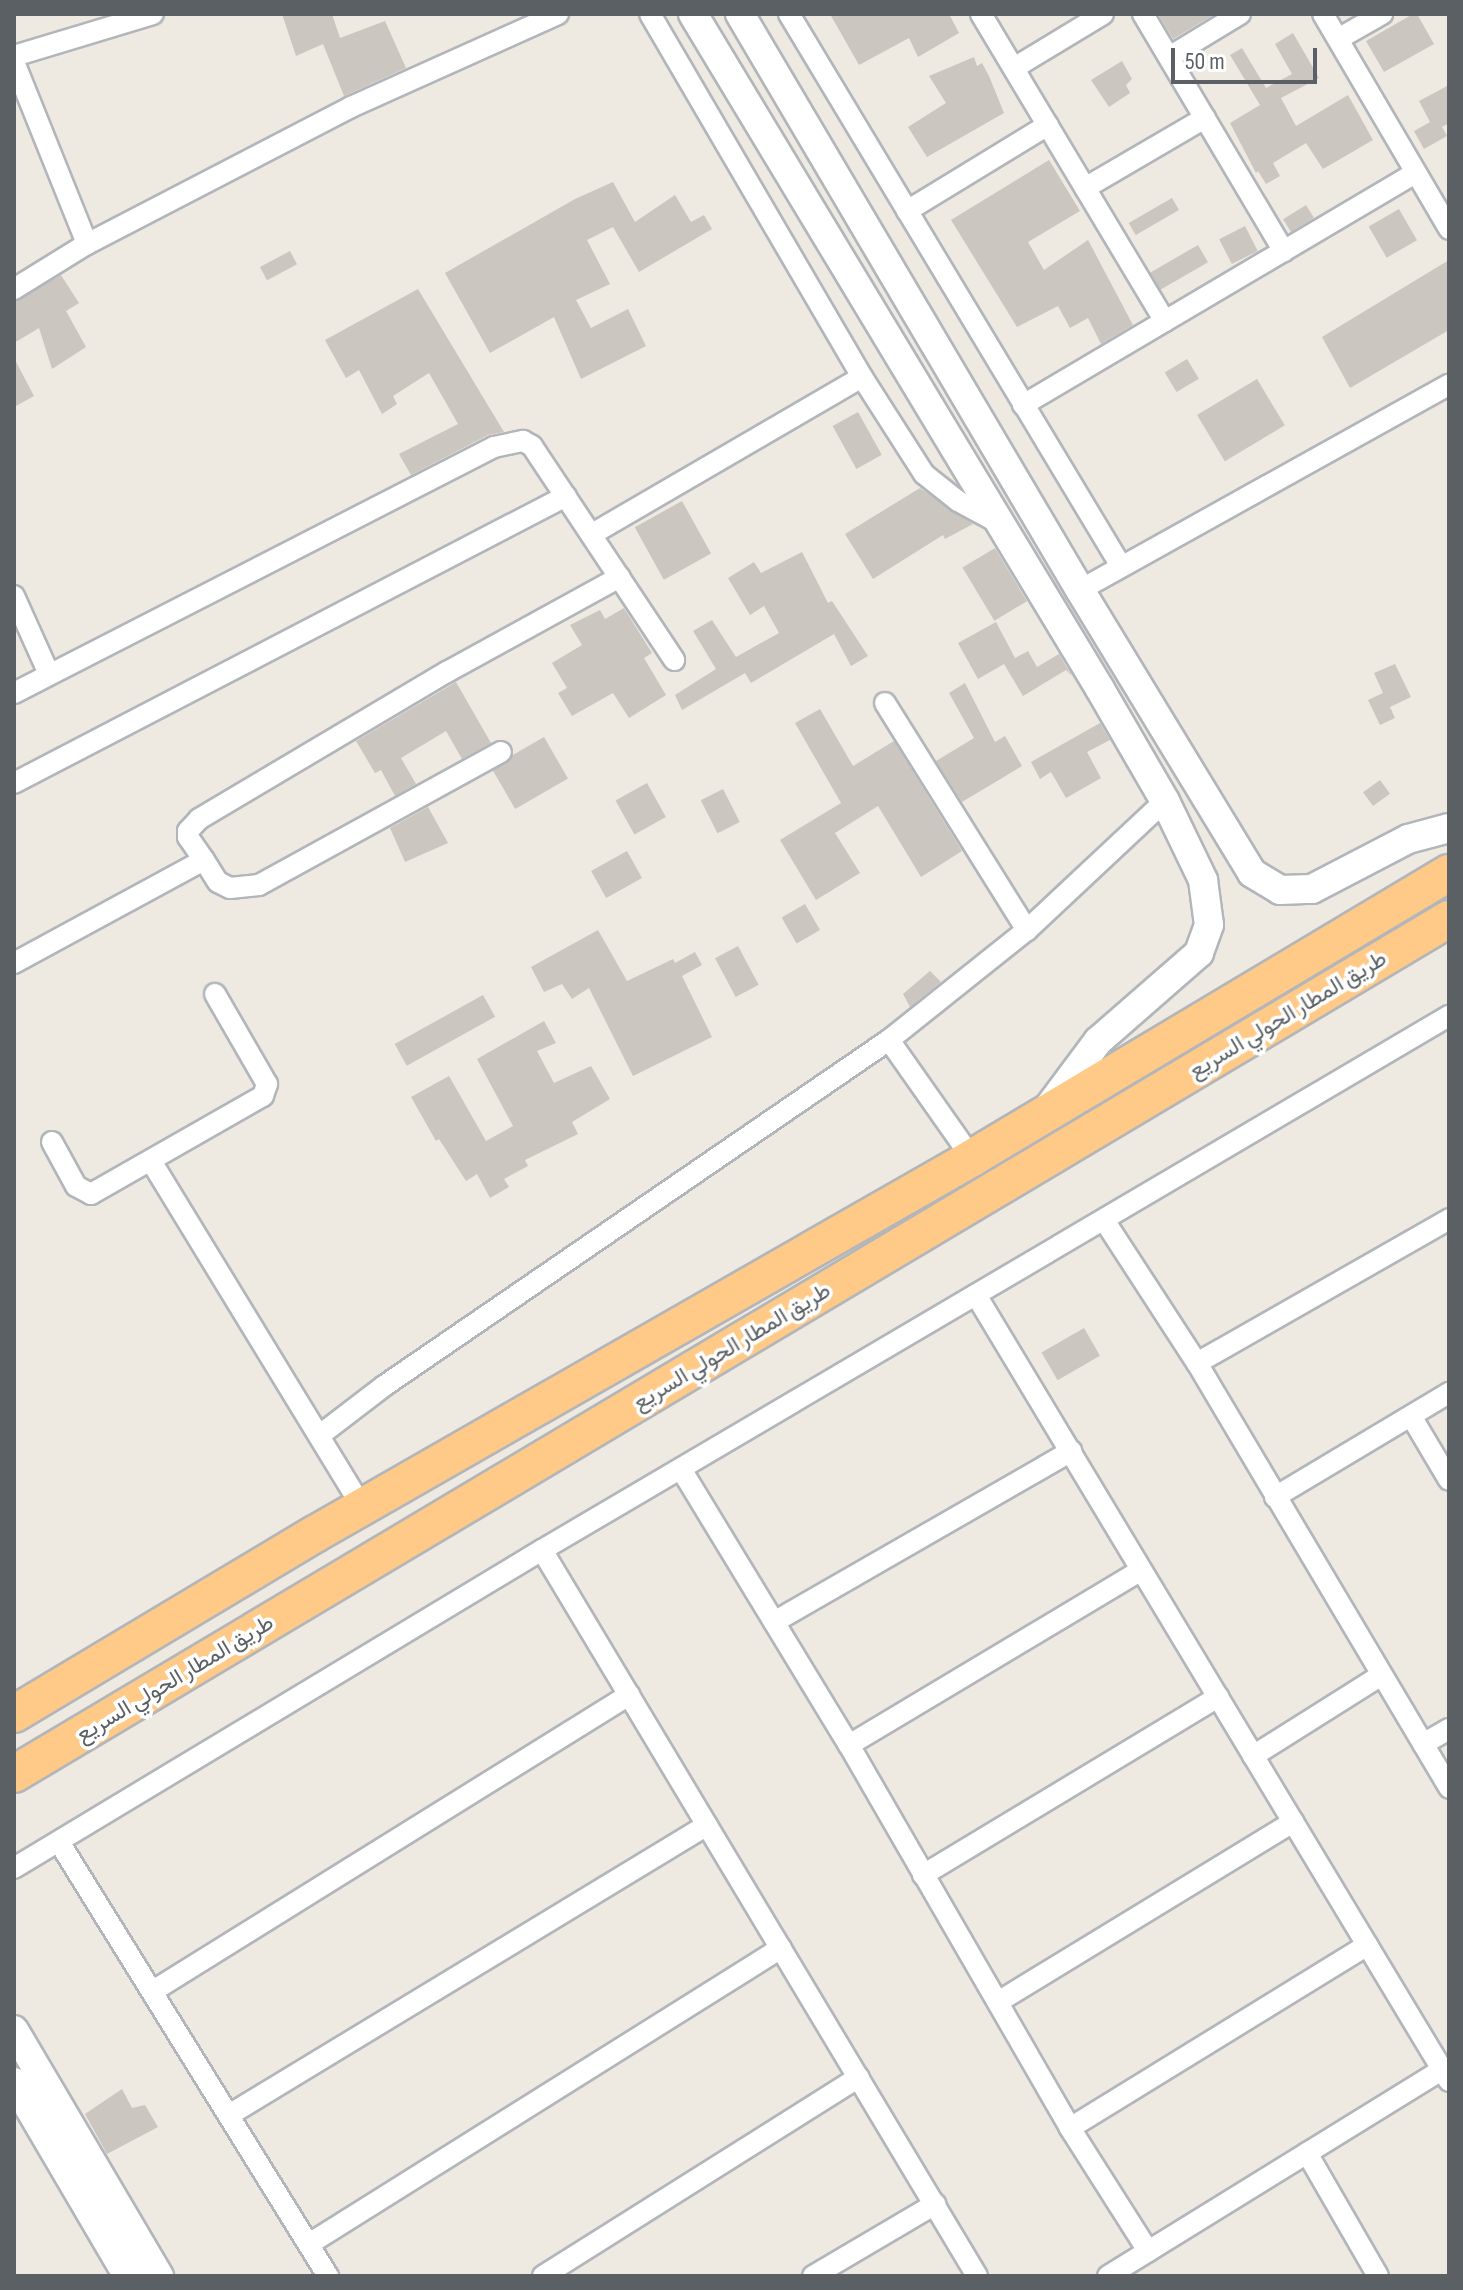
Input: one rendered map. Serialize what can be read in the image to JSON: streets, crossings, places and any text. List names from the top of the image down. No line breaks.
{"streets":{"highway":["طريق المطار الحولي السريع"]},"scale_bar":"50 m"}
